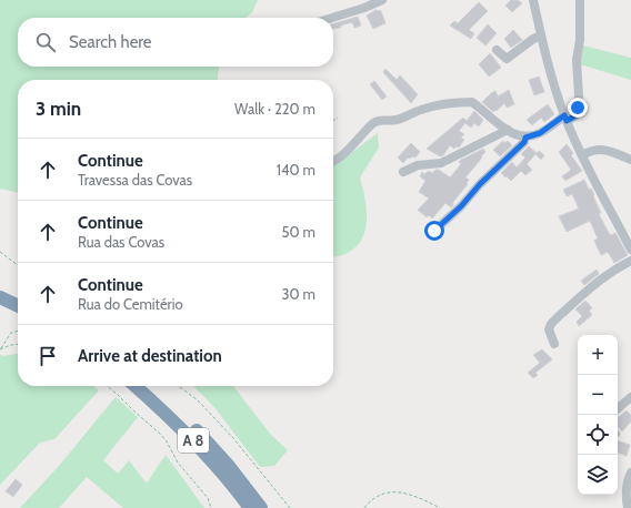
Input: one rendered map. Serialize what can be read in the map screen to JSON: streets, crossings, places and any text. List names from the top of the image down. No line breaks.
{"streets":{"highway":["A 8"]},"page":{"search":"Search here","heading":["3 min","Walk · 220 m"],"list":[["Continue","Travessa das Covas","140 m"],["Continue","Rua das Covas","50 m"],["Continue","Rua do Cemitério","30 m"],"Arrive at destination"],"map_buttons":["+","−"]}}
